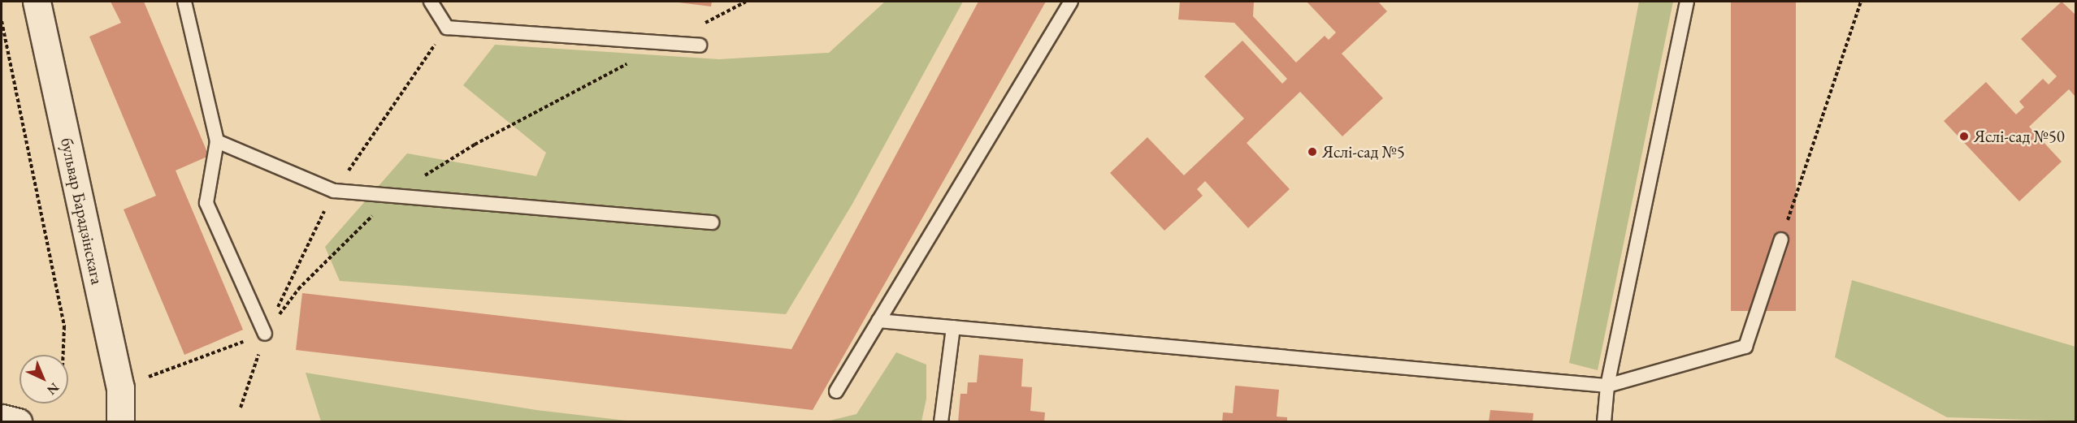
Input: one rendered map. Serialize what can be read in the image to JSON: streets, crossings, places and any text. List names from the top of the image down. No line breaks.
{"streets":{"street":["бульвар Барадзінскага"]},"places":["Яслі-сад №50","Яслі-сад №5"],"north":"bottom right"}
